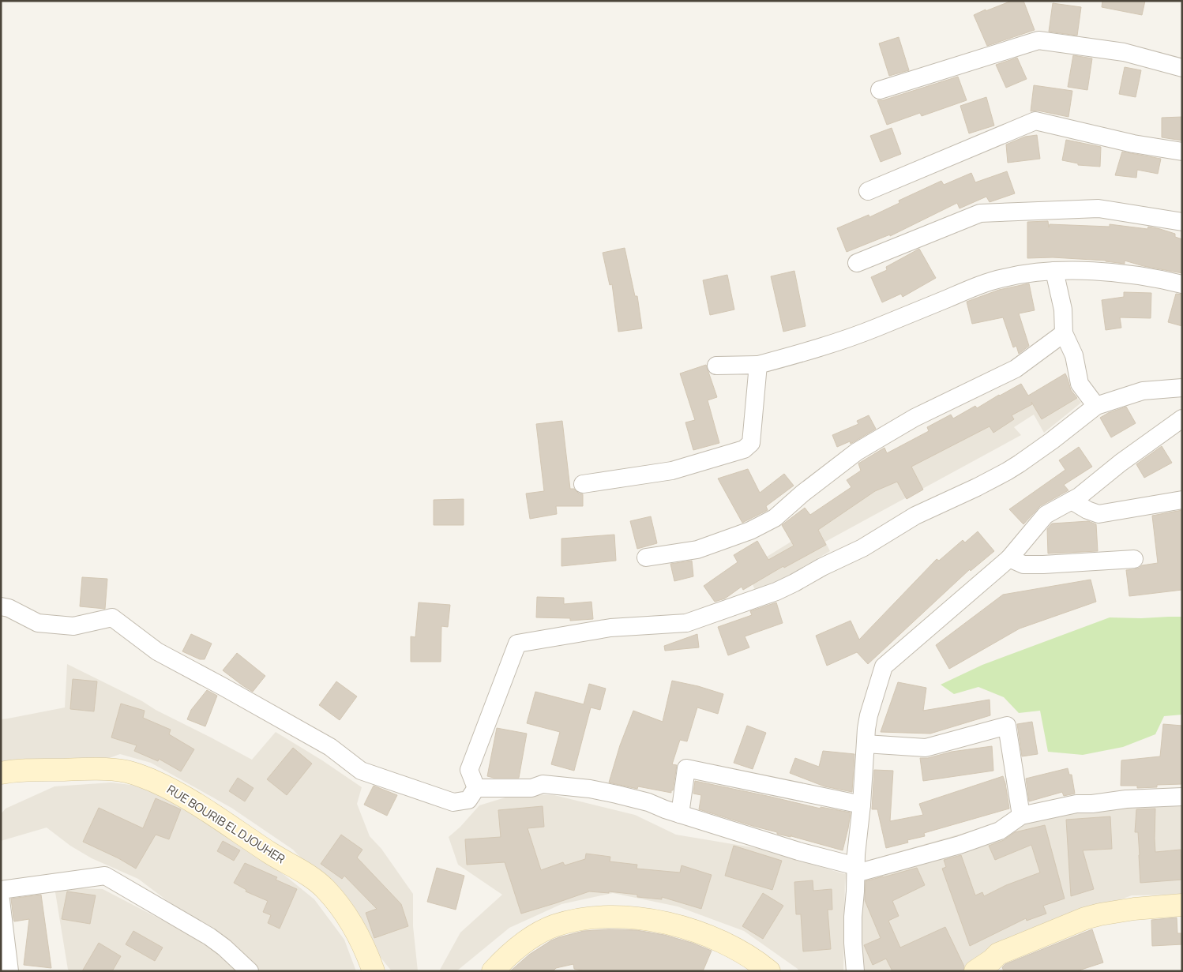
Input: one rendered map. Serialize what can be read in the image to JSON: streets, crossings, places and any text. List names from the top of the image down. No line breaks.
{"streets":{"main road":["RUE BOURIB EL DJOUHER"]}}
